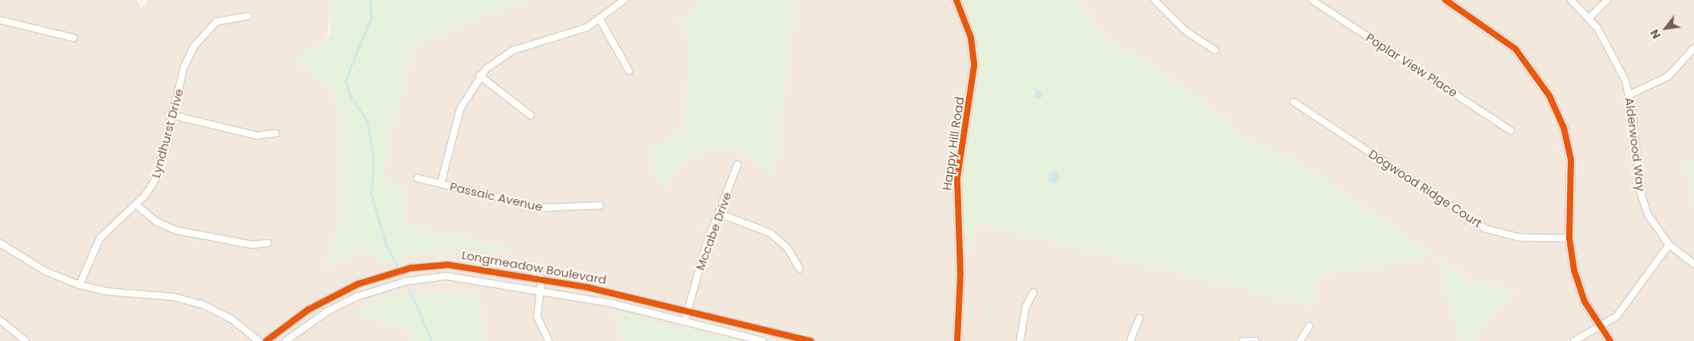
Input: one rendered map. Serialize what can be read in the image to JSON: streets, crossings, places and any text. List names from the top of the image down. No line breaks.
{"streets":{"street":["Poplar View Place","Lyndhurst Drive","Happy Hill Road","Alderwood Way","Dogwood Ridge Court","Passaic Avenue","Mccabe Drive","Longmeadow Boulevard"]},"crossings":[["Mccabe Drive","Longmeadow Boulevard"]],"north":"bottom left"}
